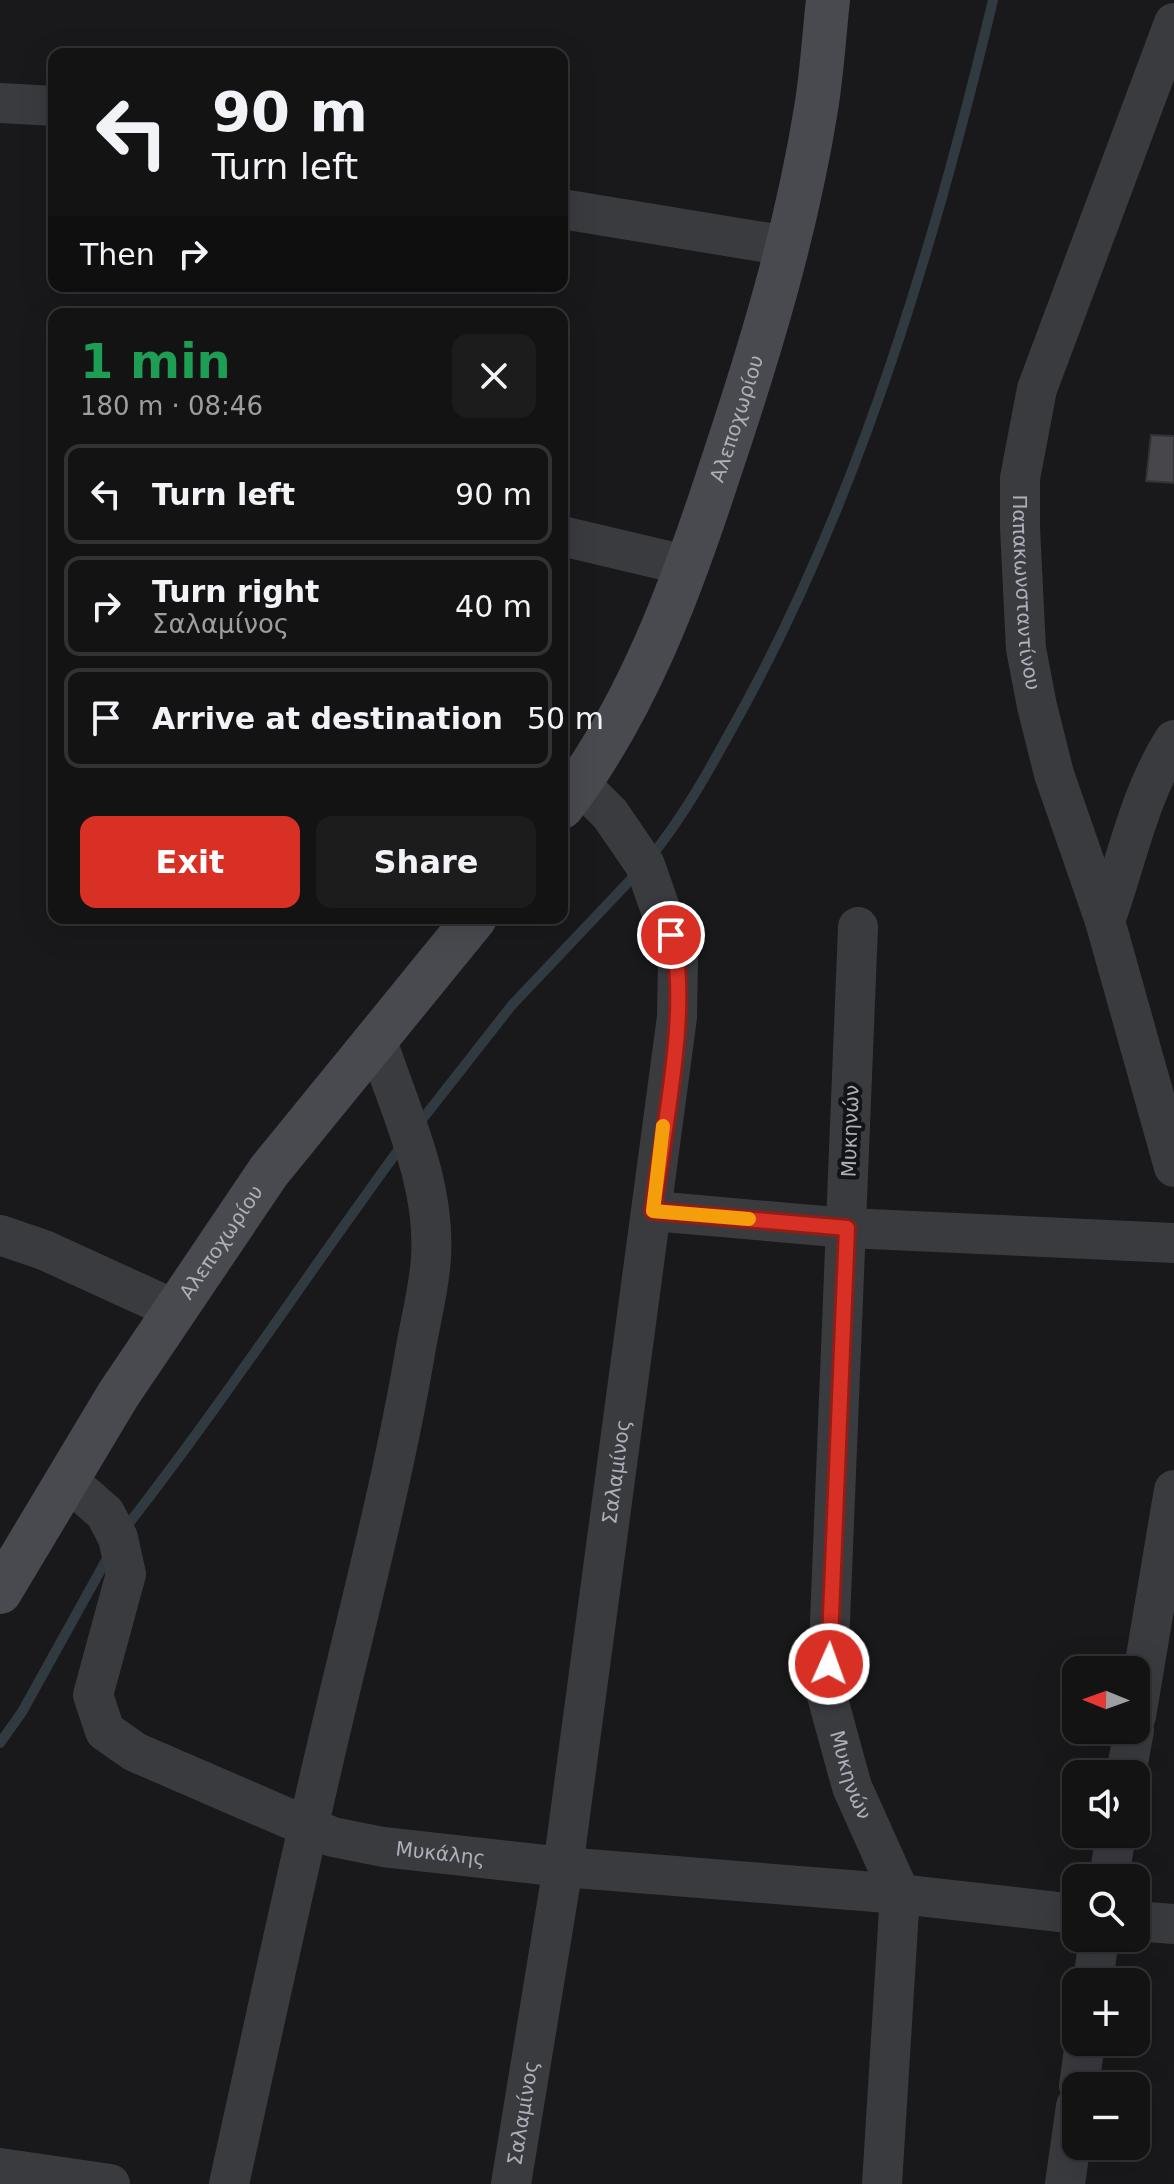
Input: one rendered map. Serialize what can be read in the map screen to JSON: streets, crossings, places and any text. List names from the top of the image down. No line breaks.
{"streets":{"main road":["Αλεποχωρίου"],"street":["Παπακωνσταντίνου","Μυκηνών","Σαλαμίνος","Μυκάλης"]},"crossings":[["Αλεποχωρίου","Σαλαμίνος"],["Αλεποχωρίου","Μυκάλης"],["Μυκηνών","Μυκάλης"],["Σαλαμίνος","Μυκάλης"]],"north":"left","page":{"turn":["90 m","Turn left"],"then":"Then","heading":["1 min","180 m · 08:46"],"list":[{"name":"Turn left","value":"90 m"},{"name":"Turn right","note":"Σαλαμίνος","value":"40 m"},{"name":"Arrive at destination","value":"50 m"}],"buttons":["Exit","Share"],"map_buttons":["+","−"]}}
